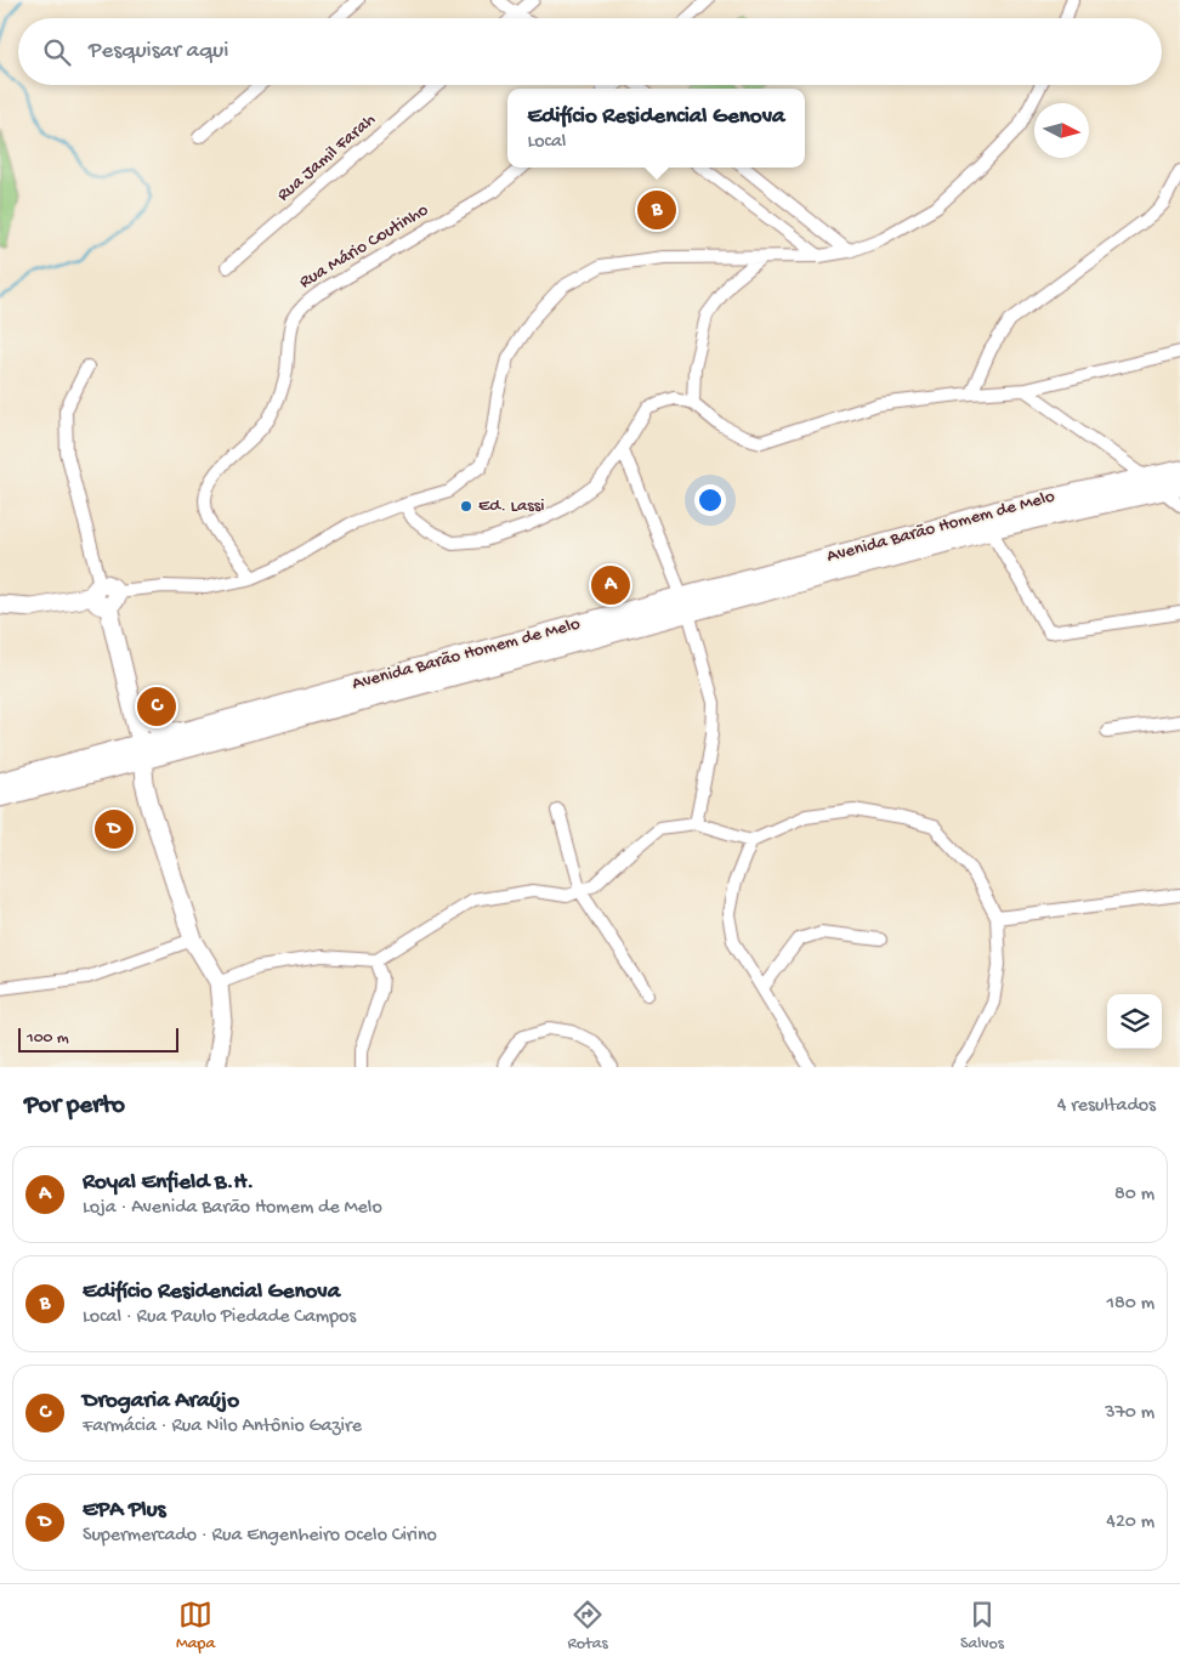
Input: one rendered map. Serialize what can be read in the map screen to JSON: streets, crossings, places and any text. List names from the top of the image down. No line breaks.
{"streets":{"main road":["Avenida Barão Homem de Melo"],"street":["Rua Jamil Farah","Rua Mário Coutinho"]},"places":["Ed. Lassi"],"scale_bar":"100 m","north":"right","page":{"search":"Pesquisar aqui","popup":["Edifício Residencial Genova","Local"],"pins":["B","A","C","D"],"scale":"100 m","heading":["Por perto","4 resultados"],"list":[{"mark":"A","name":"Royal Enfield B.H.","note":"Loja · Avenida Barão Homem de Melo","value":"80 m"},{"mark":"B","name":"Edifício Residencial Genova","note":"Local · Rua Paulo Piedade Campos","value":"180 m"},{"mark":"C","name":"Drogaria Araújo","note":"Farmácia · Rua Nilo Antônio Gazire","value":"370 m"},{"mark":"D","name":"EPA Plus","note":"Supermercado · Rua Engenheiro Ocelo Cirino","value":"420 m"}],"nav":["Mapa","Rotas","Salvos"]}}
